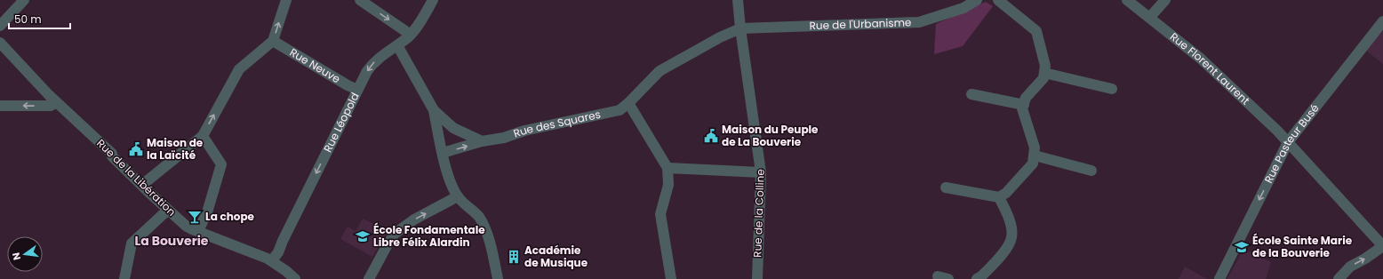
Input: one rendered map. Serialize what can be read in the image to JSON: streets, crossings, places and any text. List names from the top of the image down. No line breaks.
{"streets":{"street":["Rue de l'Urbanisme","Rue Neuve","Rue Florent Laurent","Rue Léopold","Rue des Squares","Rue Pasteur Busé","Rue de la Libération","Rue de la Colline"]},"crossings":[["Rue de l'Urbanisme","Rue des Squares"],["Rue de l'Urbanisme","Rue de la Colline"],["Rue Neuve","Rue Léopold"],["Rue Florent Laurent","Rue Pasteur Busé"],["Rue Léopold","Rue de la Libération"],["Rue des Squares","Rue de la Colline"]],"one_way":["Rue Léopold","Rue Pasteur Busé"],"districts":["La Bouverie"],"places":{"public building":["Maison du Peuple de La Bouverie","Maison de la Laïcité"],"bar":["La chope"],"school or university":["École Fondamentale Libre Félix Alardin","École Sainte Marie de la Bouverie"],"building":["Académie de Musique"]},"scale_bar":"50 m","north":"left"}
